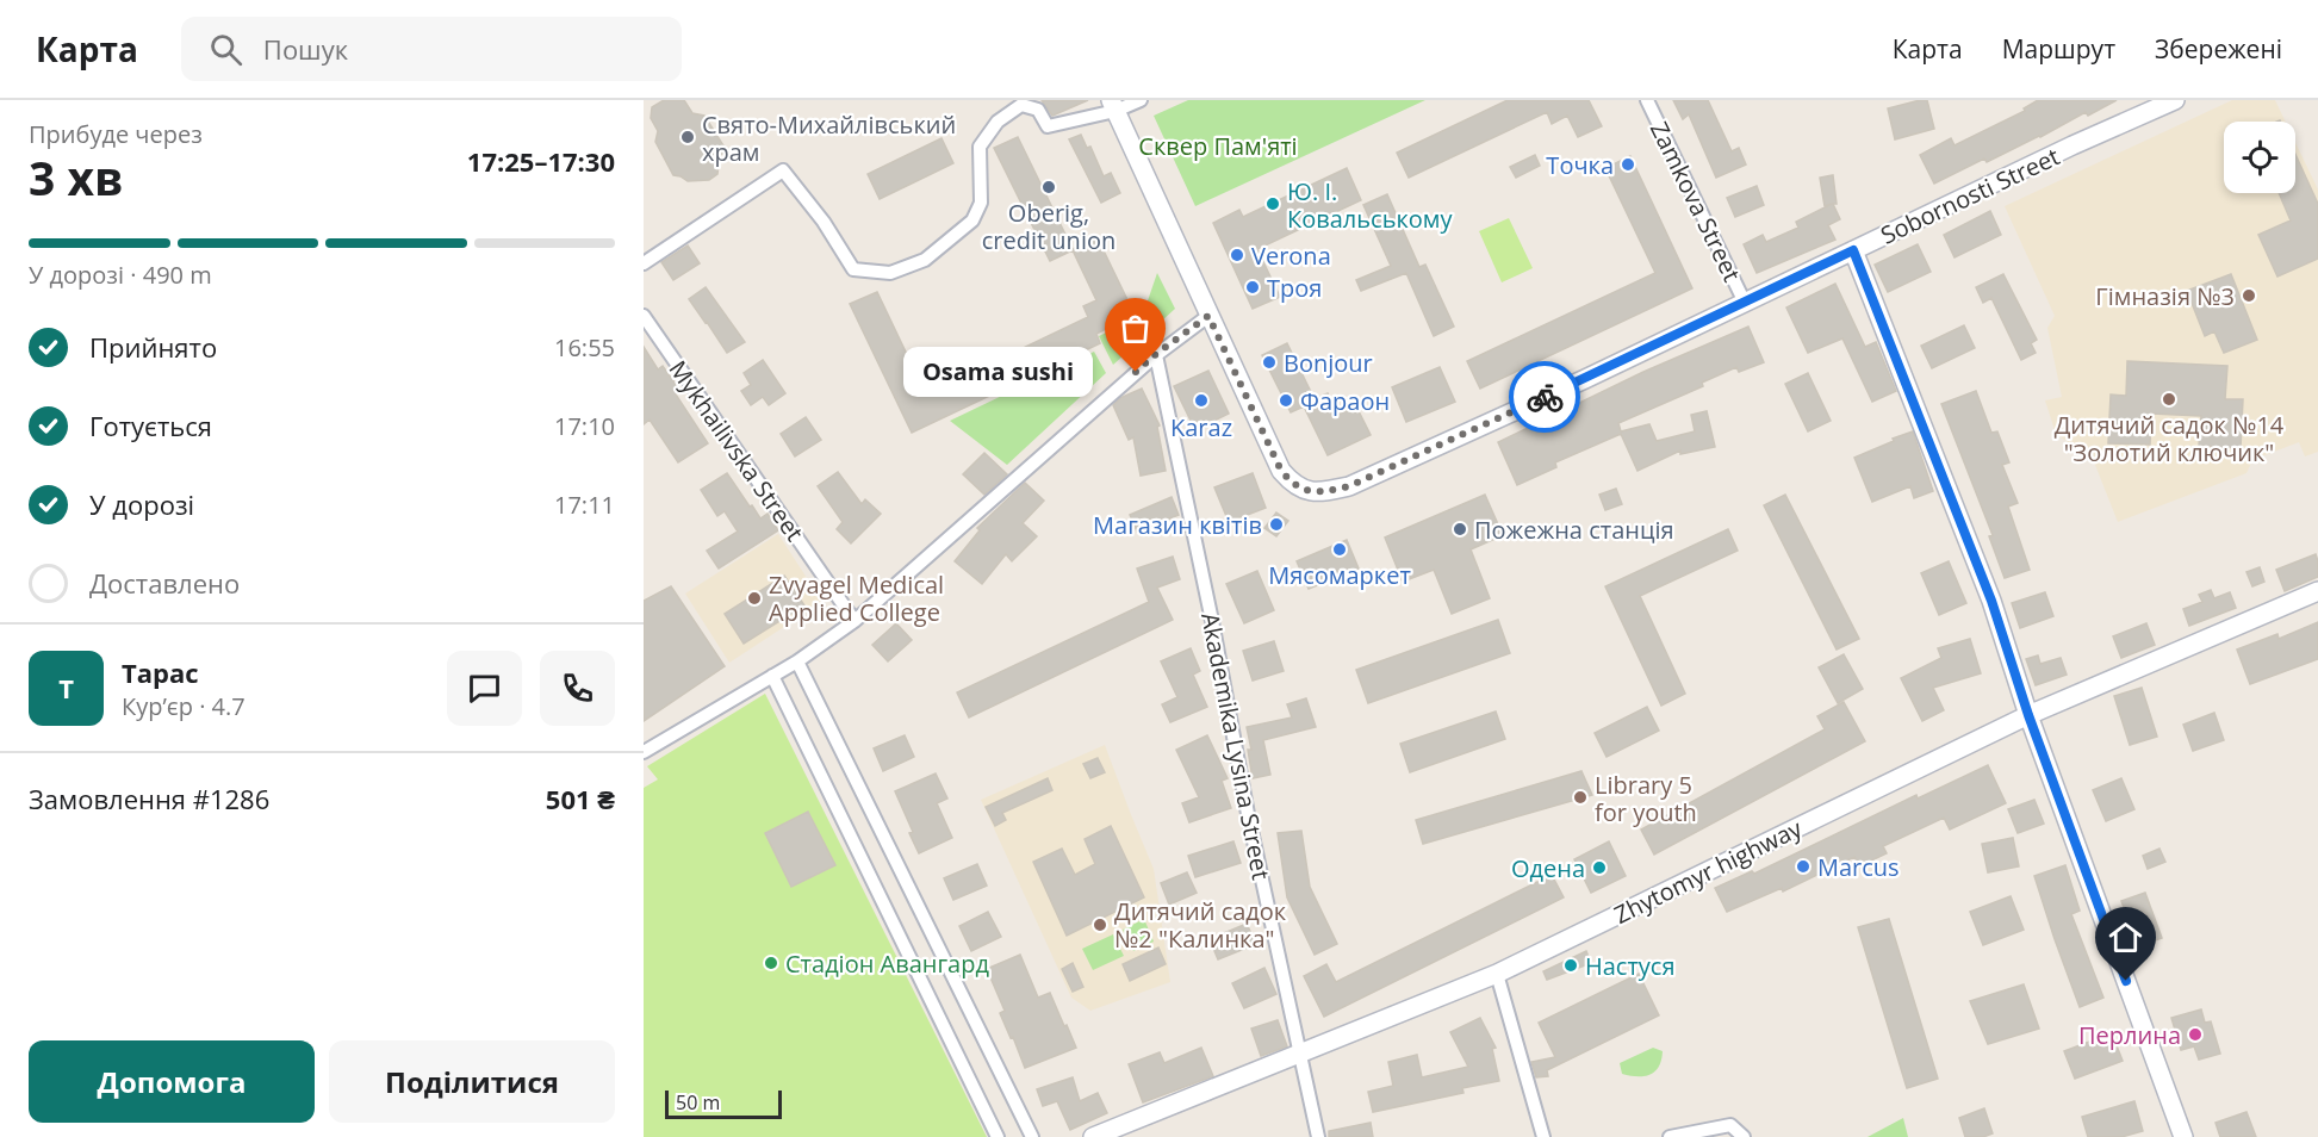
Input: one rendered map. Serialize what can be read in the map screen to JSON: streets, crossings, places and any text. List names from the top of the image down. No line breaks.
{"streets":{"street":["Sobornosti Street","Zamkova Street","Mykhailivska Street","Akademika Lysina Street","Zhytomyr highway"]},"crossings":[["Sobornosti Street","Zamkova Street"],["Akademika Lysina Street","Zhytomyr highway"]],"parks":["Сквер Пам'яті"],"places":["Свято-Михайлiвський храм","Точка","Oberig, credit union","Ю. І. Ковальському","Verona","Троя","Гімназія №3","Bonjour","Osama sushi","Дитячий садок №14 \"Золотий ключик\"","Karaz","Фараон","Магазин квітів","Пожежна станція","Мясомаркет","Zvyagel Medical Applied College","Library 5 for youth","Marcus","Одена","Дитячий садок №2 \"Калинка\"","Стадіон Авангард","Настуся","Перлина"],"scale_bar":"50 m","page":{"header":"Карта","search":"Пошук","nav":["Карта","Маршрут","Збережені"],"heading":["3 хв","Прибуде через","17:25–17:30"],"panel":["Тарас","Кур’єр · 4.7","Замовлення #1286","501 ₴"],"bar":"У дорозі · 490 m","list":[["Прийнято","16:55"],["Готується","17:10"],["У дорозі","17:11"],"Доставлено"],"bubble":"Osama sushi","round":"Т","buttons":["Допомога","Поділитися"],"scale":"50 m"}}
